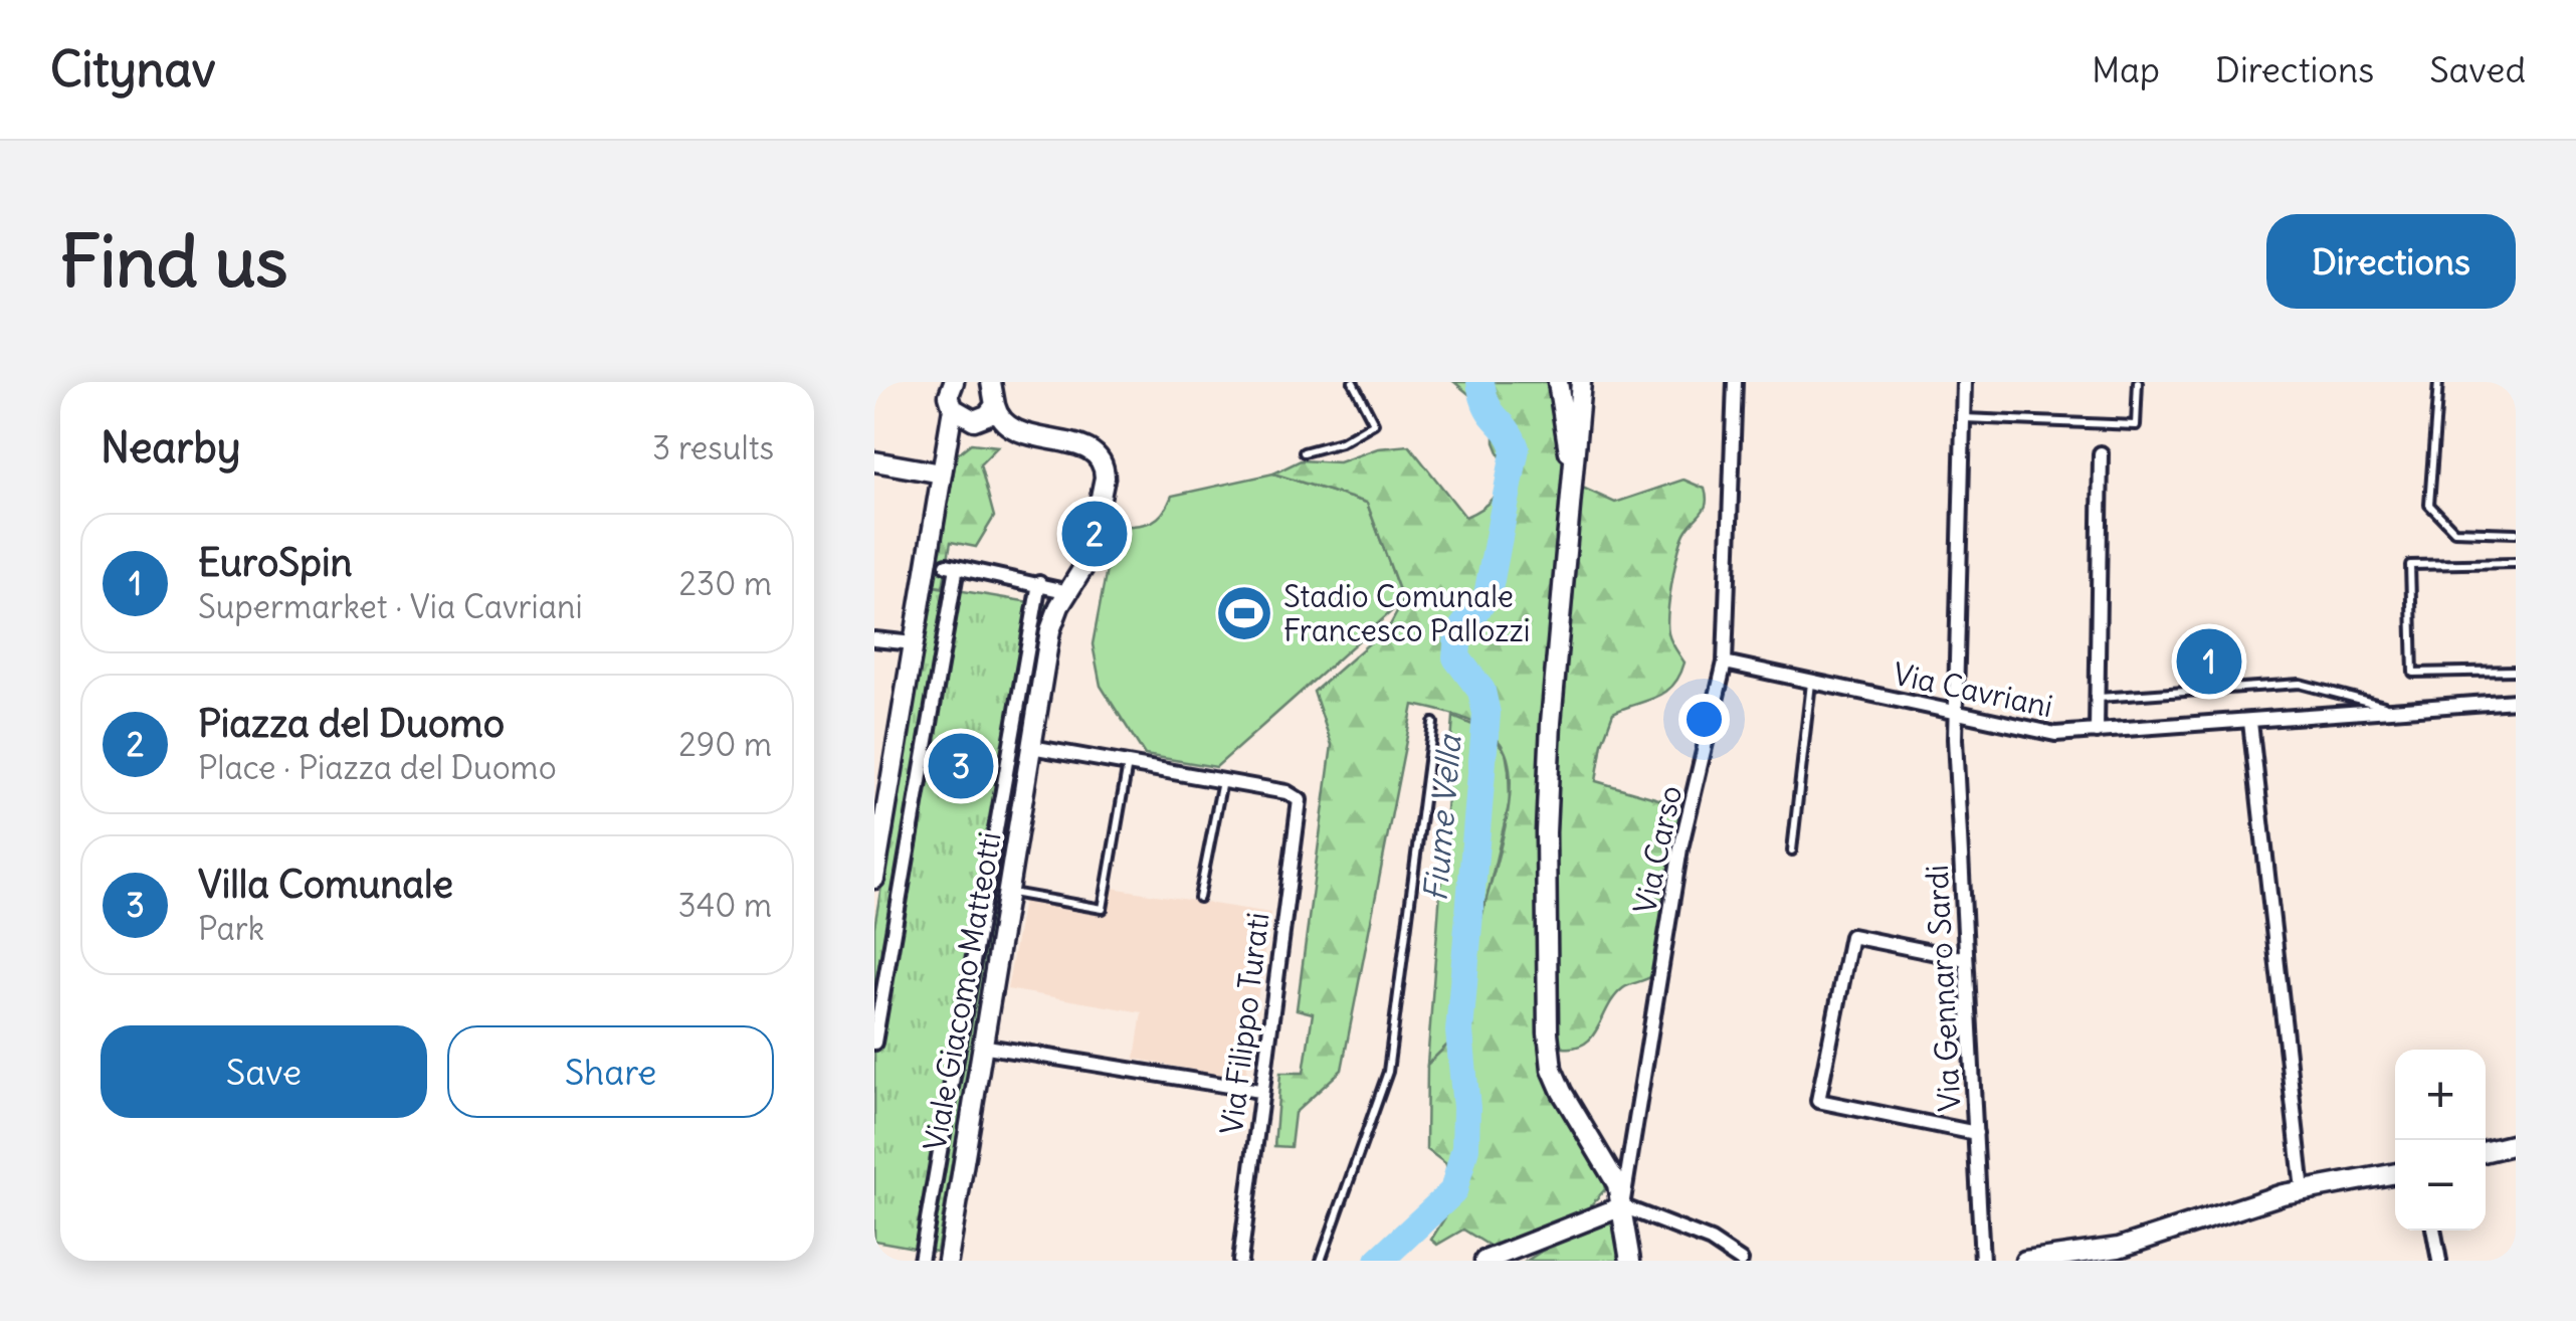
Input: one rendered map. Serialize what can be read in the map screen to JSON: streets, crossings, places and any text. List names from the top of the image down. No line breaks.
{"streets":{"street":["Via Cavriani","Via Carso","Via Gennaro Sardi","Viale Giacomo Matteotti","Via Filippo Turati"]},"crossings":[["Via Cavriani","Via Carso"],["Via Cavriani","Via Gennaro Sardi"]],"water":["Fiume Vella"],"places":{"sports":["Stadio Comunale Francesco Pallozzi"]},"page":{"header":"Citynav","nav":["Map","Directions","Saved"],"buttons":["Directions",["Save","Share"]],"title":"Find us","heading":["Nearby","3 results"],"pins":["2","1","3"],"list":[{"mark":"1","name":"EuroSpin","note":"Supermarket · Via Cavriani","value":"230 m"},{"mark":"2","name":"Piazza del Duomo","note":"Place · Piazza del Duomo","value":"290 m"},{"mark":"3","name":"Villa Comunale","note":"Park","value":"340 m"}],"map_buttons":["+","−"]}}
